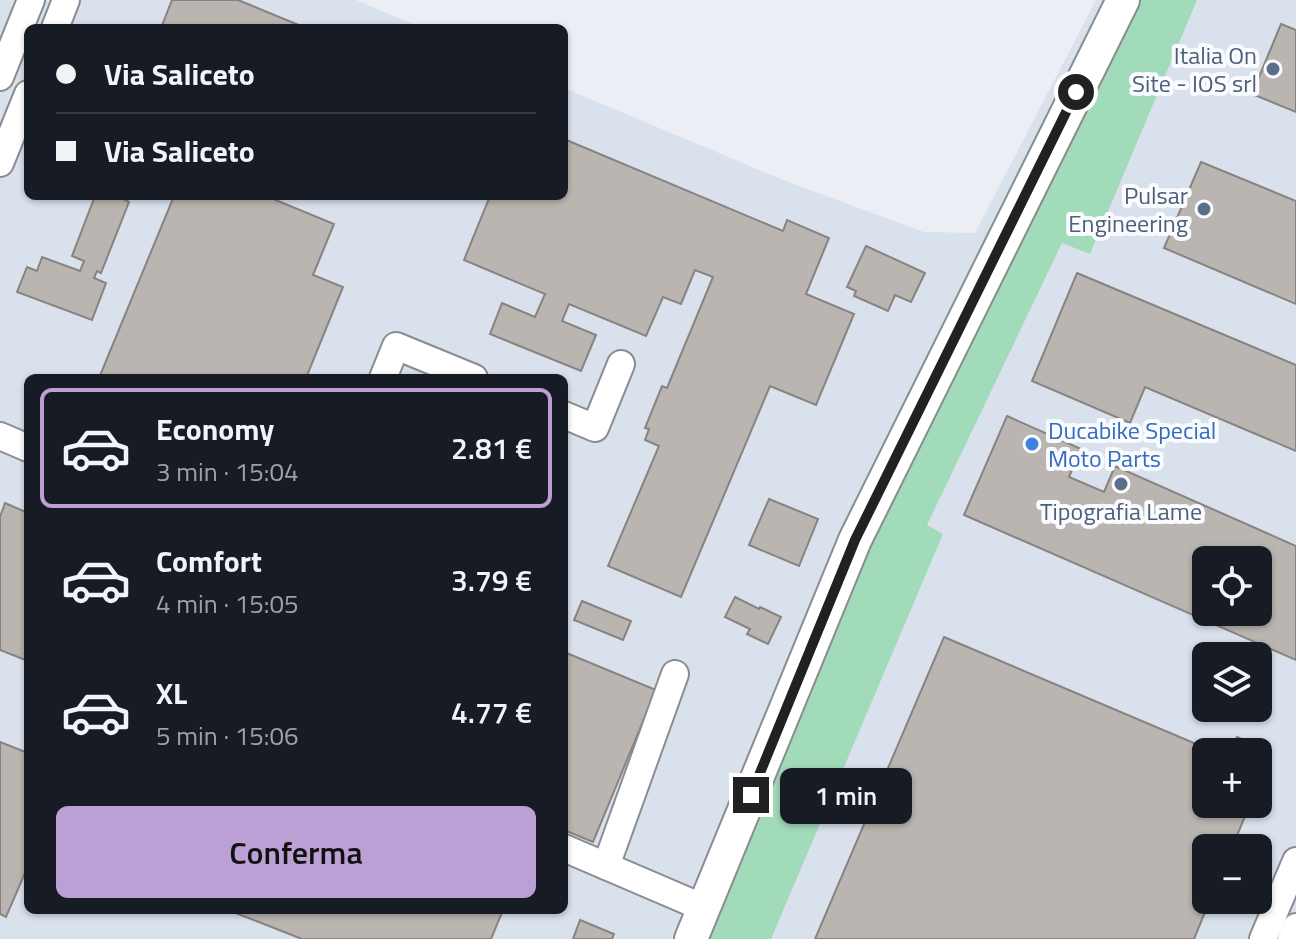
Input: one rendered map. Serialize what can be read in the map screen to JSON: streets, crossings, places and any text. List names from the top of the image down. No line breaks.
{"places":["Italia On Site - IOS srl","Pulsar Engineering","Ducabike Special Moto Parts","Tipografia Lame"],"page":{"banner":["Via Saliceto","Via Saliceto"],"list":[{"name":"Economy","note":"3 min · 15:04","value":"2.81 €"},{"name":"Comfort","note":"4 min · 15:05","value":"3.79 €"},{"name":"XL","note":"5 min · 15:06","value":"4.77 €"}],"map_buttons":["+","−"],"bubble":"1 min","buttons":"Conferma"}}
